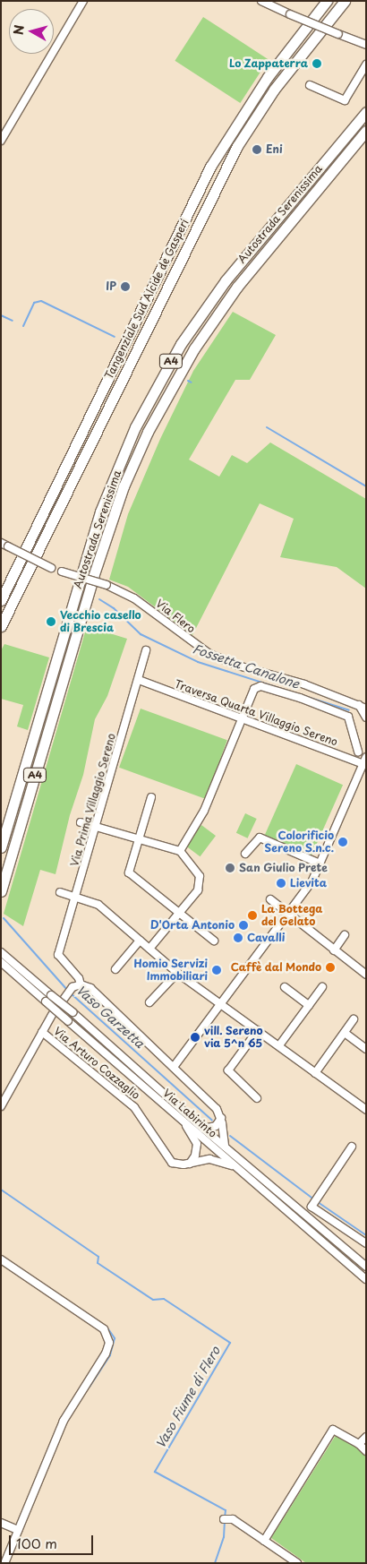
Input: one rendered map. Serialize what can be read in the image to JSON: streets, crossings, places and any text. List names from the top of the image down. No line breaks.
{"streets":{"highway":["Autostrada Serenissima","Tangenziale Sud Alcide de Gasperi","A4"],"street":["Via Flero","Traversa Quarta Villaggio Sereno","Via Prima Villaggio Sereno","Via Arturo Cozzaglio","Via Labirinto"]},"crossings":[["Traversa Quarta Villaggio Sereno","Via Prima Villaggio Sereno"],["Via Prima Villaggio Sereno","Via Labirinto"],["Via Arturo Cozzaglio","Via Labirinto"]],"water":["Fossetta Canalone","Vaso Garzetta","Vaso Fiume di Flero"],"places":["Lo Zappaterra","Eni","IP","Vecchio casello di Brescia","Colorificio Sereno S.n.c.","San Giulio Prete","Lievita","La Bottega del Gelato","D'Orta Antonio","Cavalli","Caffè dal Mondo","Homio Servizi Immobiliari","vill. Sereno via 5^n 65"],"scale_bar":"100 m","north":"left"}
